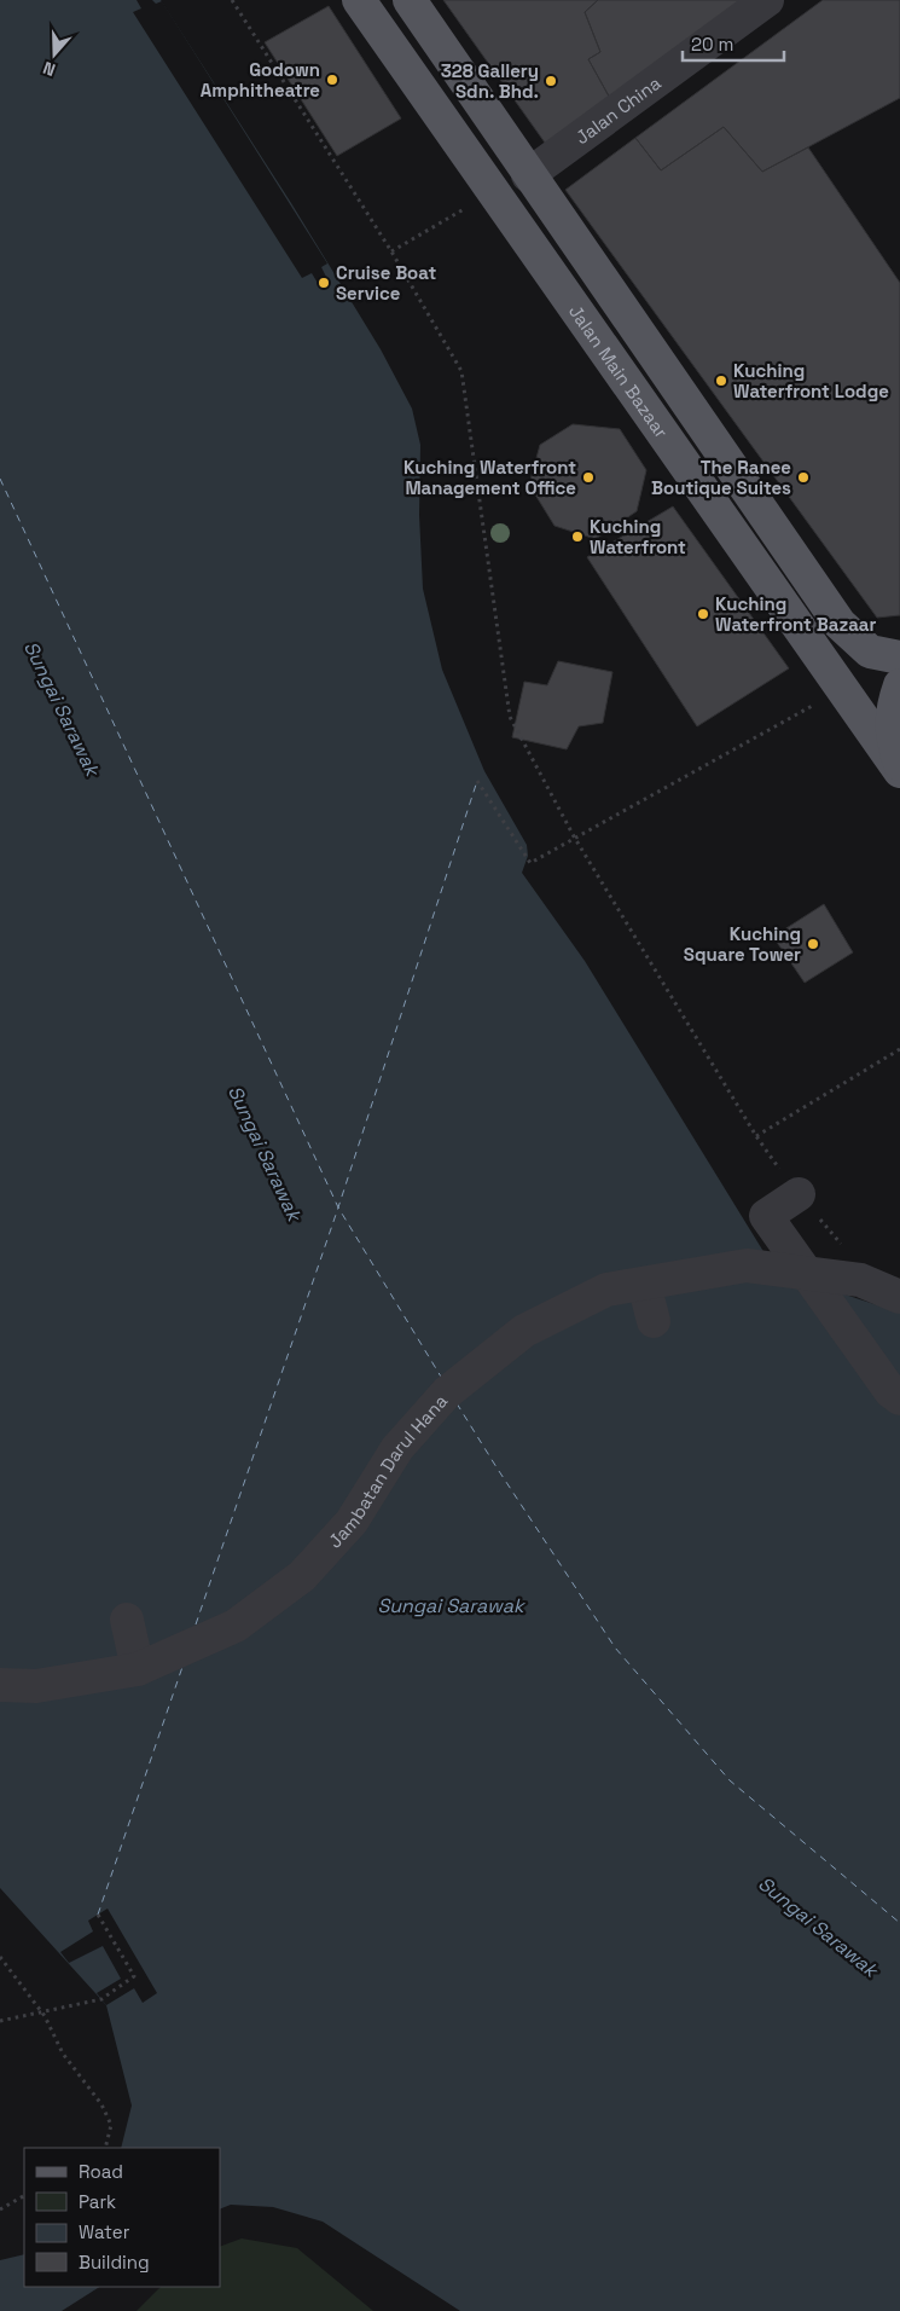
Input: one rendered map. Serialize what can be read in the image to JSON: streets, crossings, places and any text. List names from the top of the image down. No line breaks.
{"streets":{"main road":["Jalan Main Bazaar"],"street":["Jalan China","Jambatan Darul Hana"]},"crossings":[["Jalan China","Jalan Main Bazaar"]],"water":["Sungai Sarawak"],"places":["Godown Amphitheatre","328 Gallery Sdn. Bhd.","Cruise Boat Service","Kuching Waterfront Lodge","Kuching Waterfront Management Office","The Ranee Boutique Suites","Kuching Waterfront","Kuching Waterfront Bazaar","Kuching Square Tower"],"legend":["Road","Park","Water","Building"],"scale_bar":"20 m","north":"bottom"}
